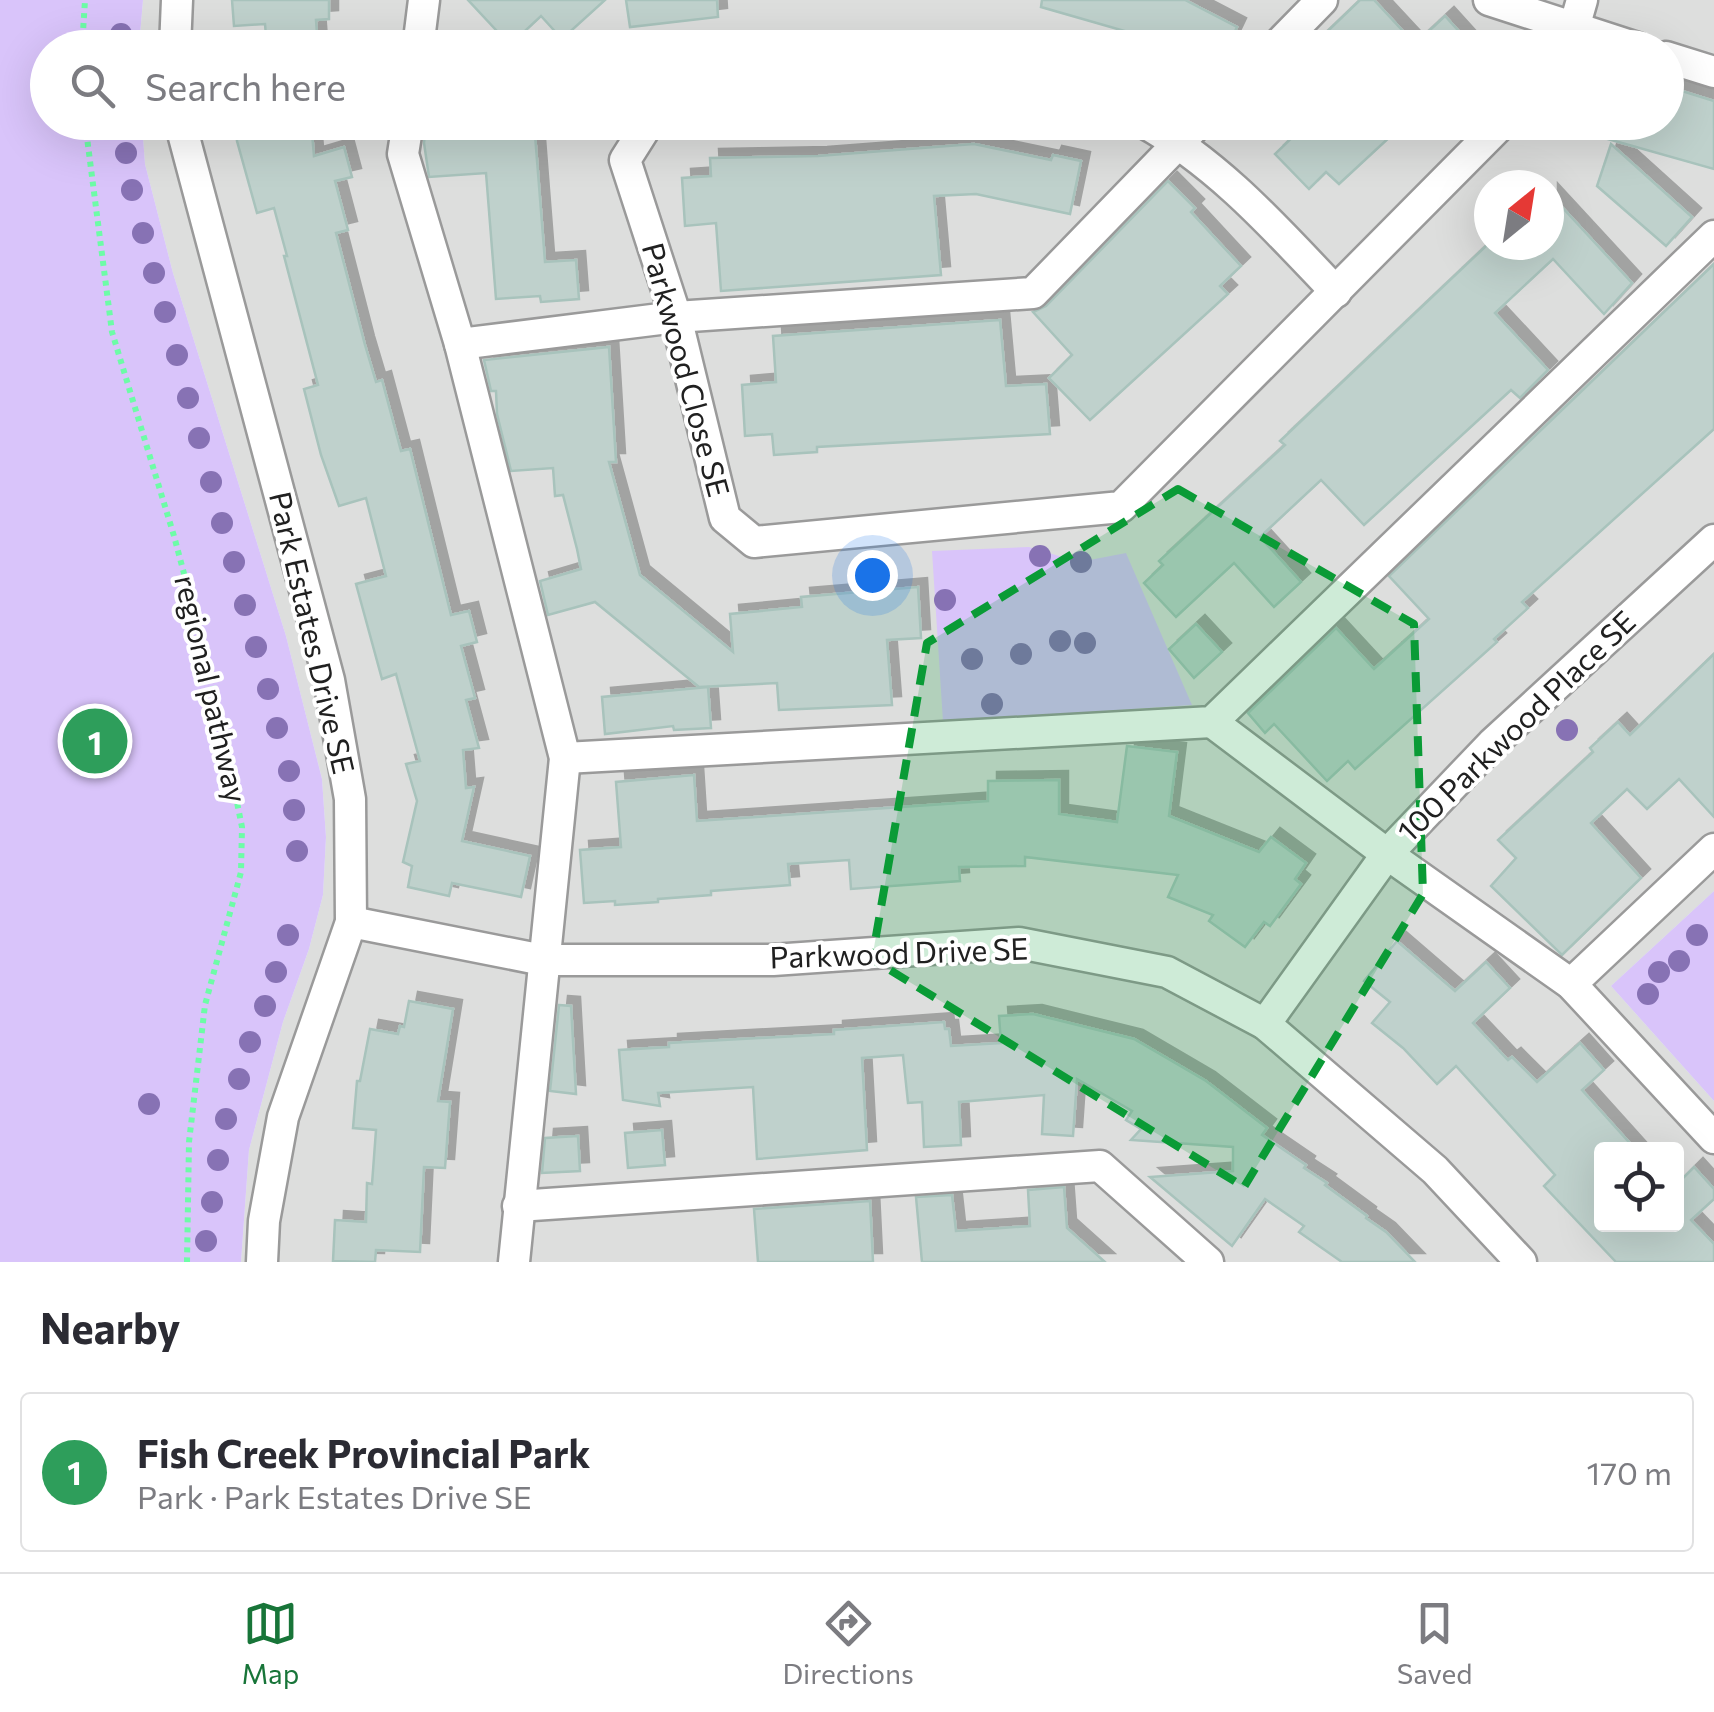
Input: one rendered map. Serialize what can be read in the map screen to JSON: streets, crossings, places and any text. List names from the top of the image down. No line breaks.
{"streets":{"street":["Parkwood Close SE","Park Estates Drive SE","100 Parkwood Place SE","Parkwood Drive SE"],"path":["regional pathway"]},"crossings":[["Park Estates Drive SE","Parkwood Drive SE"],["100 Parkwood Place SE","Parkwood Drive SE"]],"north":"top right","page":{"search":"Search here","pins":"1","heading":"Nearby","list":[{"mark":"1","name":"Fish Creek Provincial Park","note":"Park · Park Estates Drive SE","value":"170 m"}],"nav":["Map","Directions","Saved"]}}
